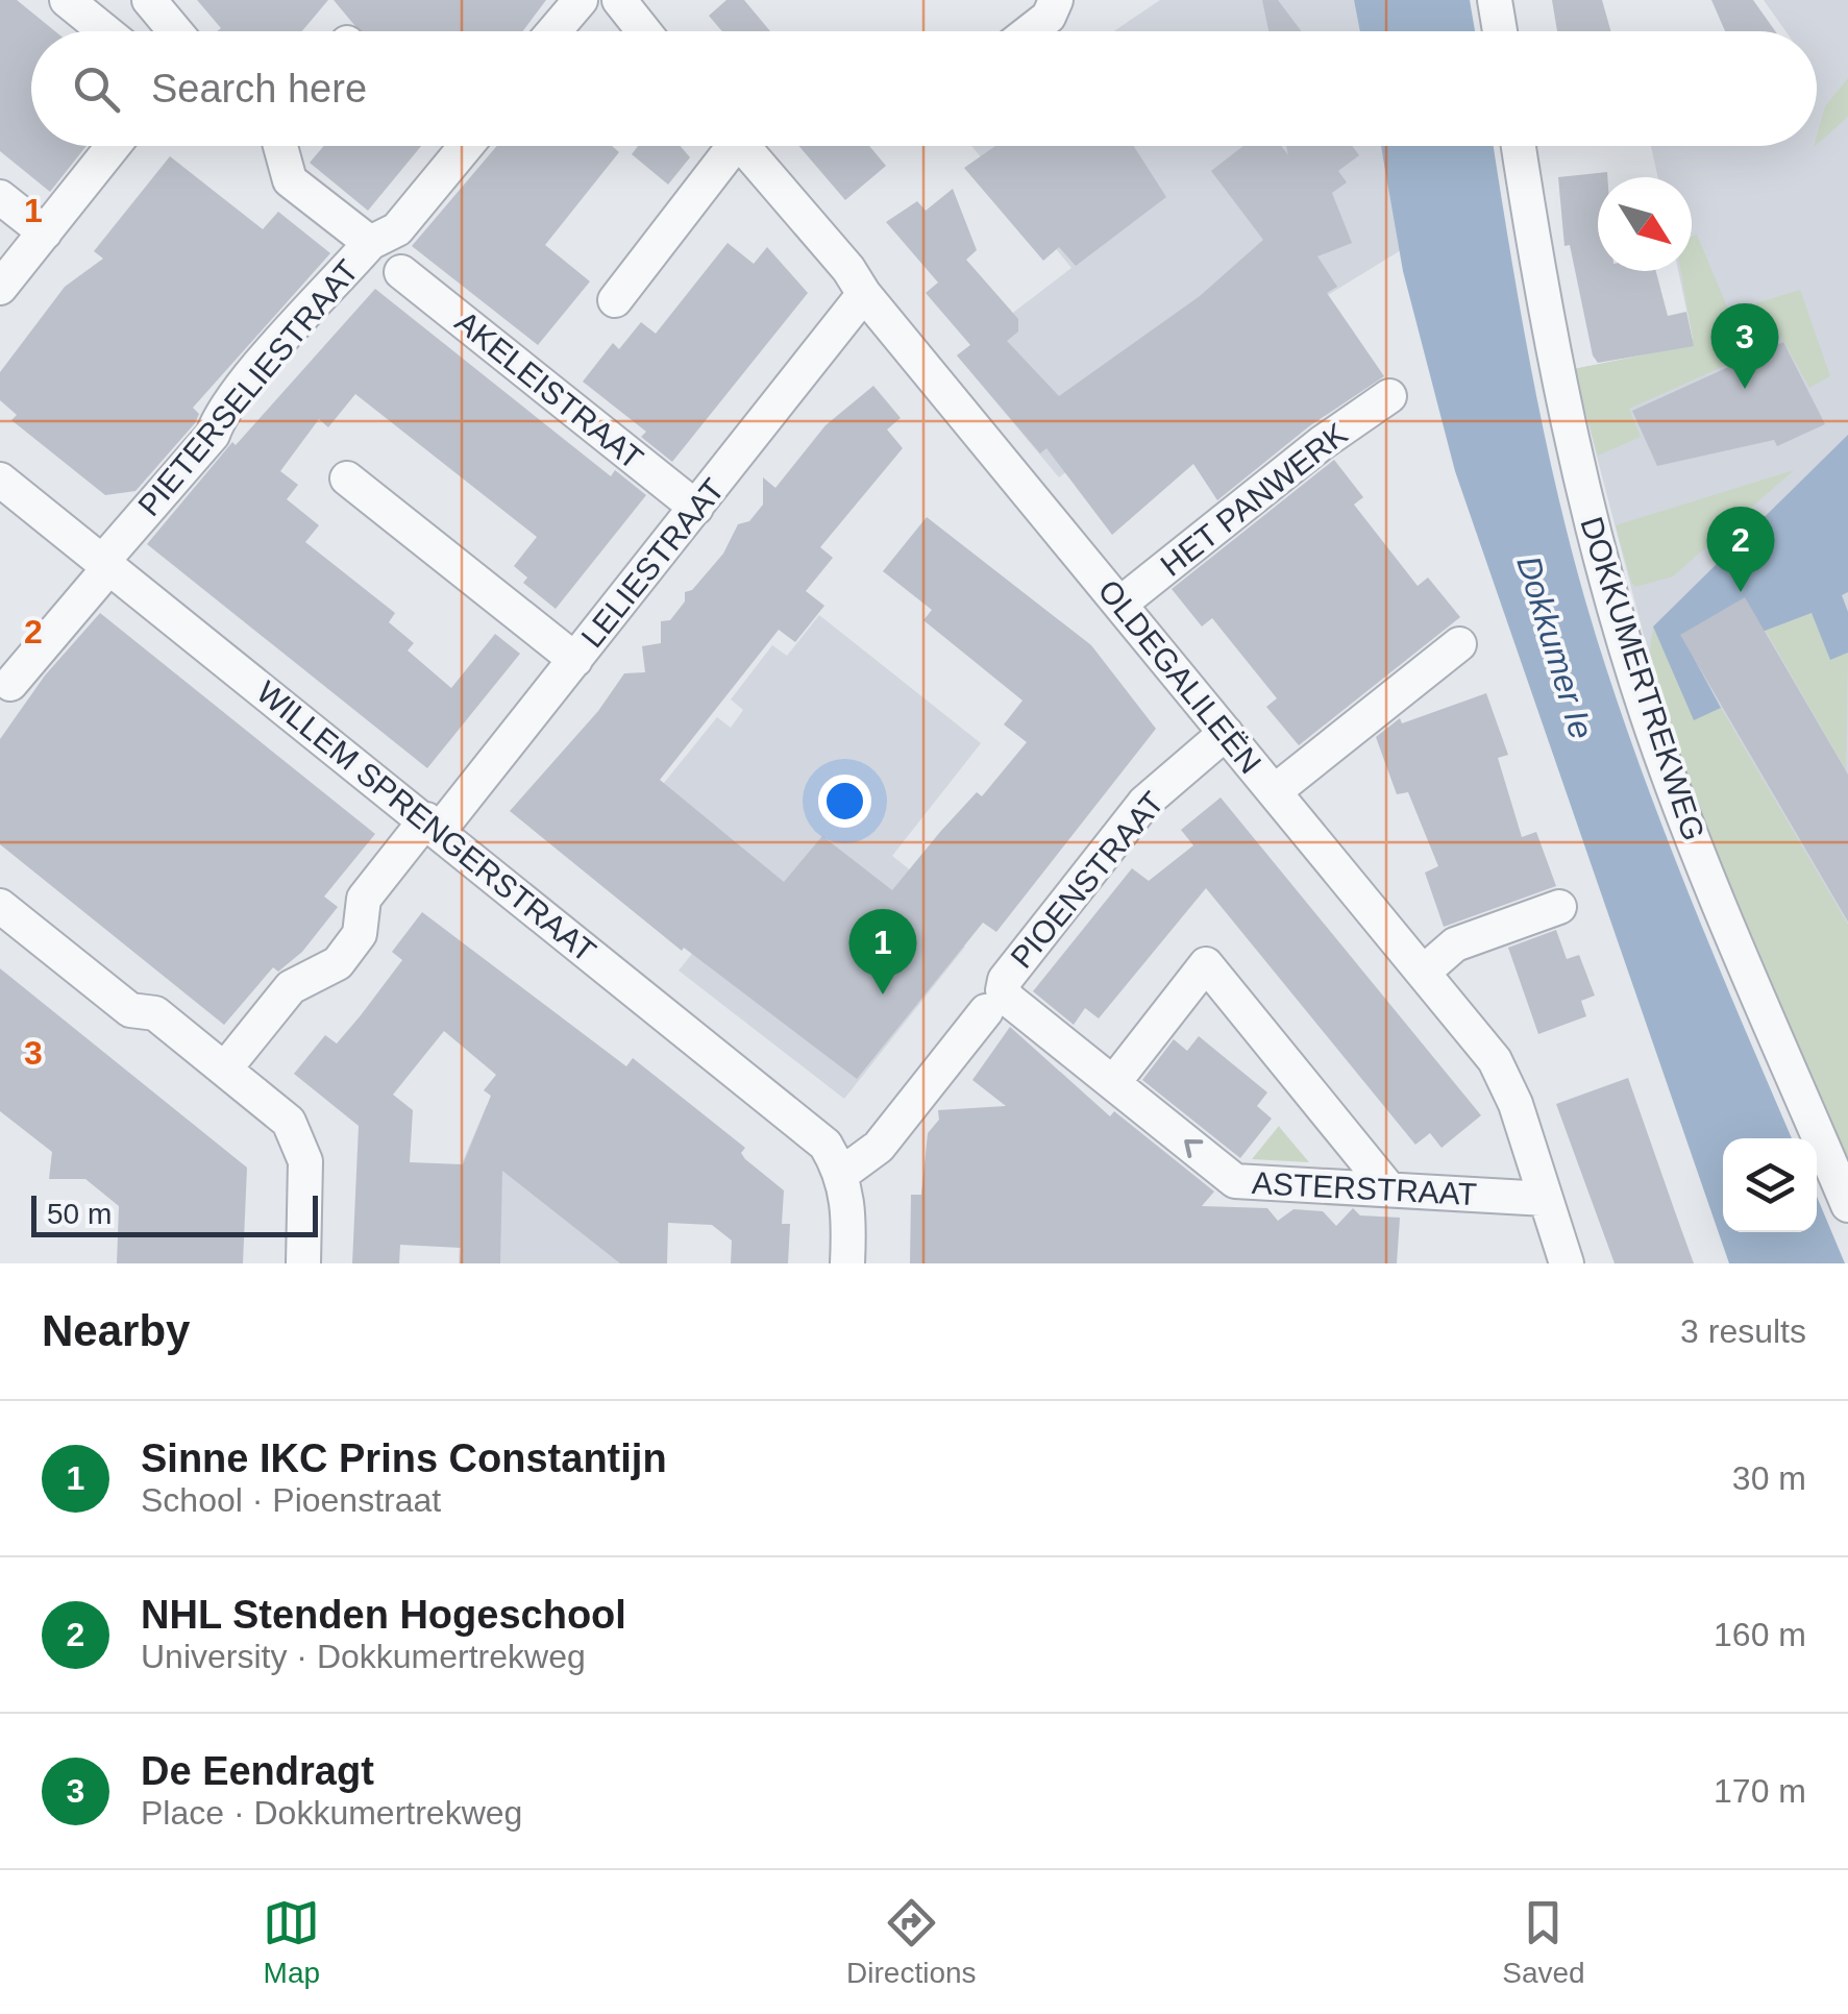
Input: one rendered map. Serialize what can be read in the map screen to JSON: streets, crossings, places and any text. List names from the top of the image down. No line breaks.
{"streets":{"street":["PIETERSELIESTRAAT","AKELEISTRAAT","HET PANWERK","LELIESTRAAT","OLDEGALILEËN","DOKKUMERTREKWEG","WILLEM SPRENGERSTRAAT","PIOENSTRAAT","ASTERSTRAAT"]},"crossings":[["PIETERSELIESTRAAT","WILLEM SPRENGERSTRAAT"],["AKELEISTRAAT","LELIESTRAAT"],["HET PANWERK","OLDEGALILEËN"],["LELIESTRAAT","OLDEGALILEËN"],["LELIESTRAAT","WILLEM SPRENGERSTRAAT"],["OLDEGALILEËN","PIOENSTRAAT"],["OLDEGALILEËN","ASTERSTRAAT"],["WILLEM SPRENGERSTRAAT","PIOENSTRAAT"],["PIOENSTRAAT","ASTERSTRAAT"]],"one_way":["ASTERSTRAAT"],"water":["Dokkumer Ie"],"scale_bar":"50 m","north":"bottom right","page":{"search":"Search here","pins":["3","2","1"],"scale":"50 m","heading":["Nearby","3 results"],"list":[{"mark":"1","name":"Sinne IKC Prins Constantijn","note":"School · Pioenstraat","value":"30 m"},{"mark":"2","name":"NHL Stenden Hogeschool","note":"University · Dokkumertrekweg","value":"160 m"},{"mark":"3","name":"De Eendragt","note":"Place · Dokkumertrekweg","value":"170 m"}],"nav":["Map","Directions","Saved"]},"grid":{"rows":["1","2","3"]}}
